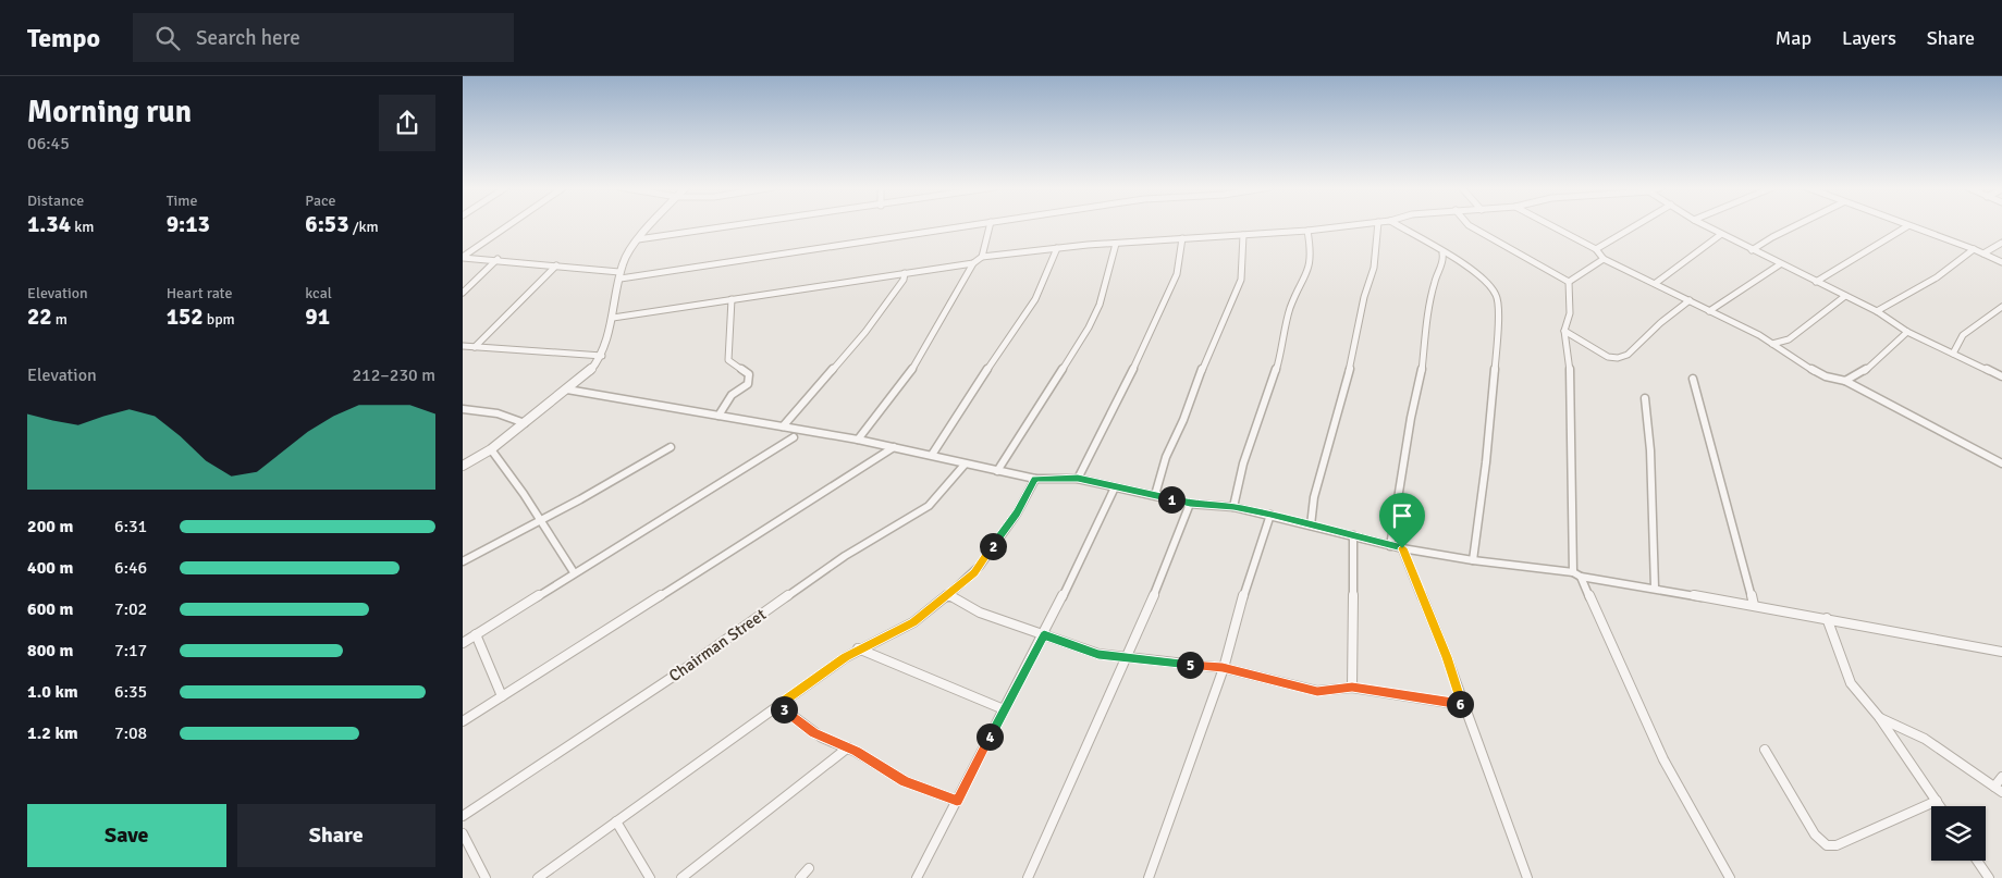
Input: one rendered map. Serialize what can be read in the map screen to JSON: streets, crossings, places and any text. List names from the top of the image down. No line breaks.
{"streets":{"street":["Chairman Street"]},"page":{"header":"Tempo","search":"Search here","nav":["Map","Layers","Share"],"heading":["Morning run","06:45"],"stats":[["Distance","1.34 km"],["Time","9:13"],["Pace","6:53 /km"],["Elevation","22 m"],["Heart rate","152 bpm"],["kcal","91"]],"chart":["Elevation","212–230 m"],"pins":["1","2","5","6","3","4"],"list":[{"name":"200 m","note":"6:31"},{"name":"400 m","note":"6:46"},{"name":"600 m","note":"7:02"},{"name":"800 m","note":"7:17"},{"name":"1.0 km","note":"6:35"},{"name":"1.2 km","note":"7:08"}],"buttons":["Save","Share"]}}
